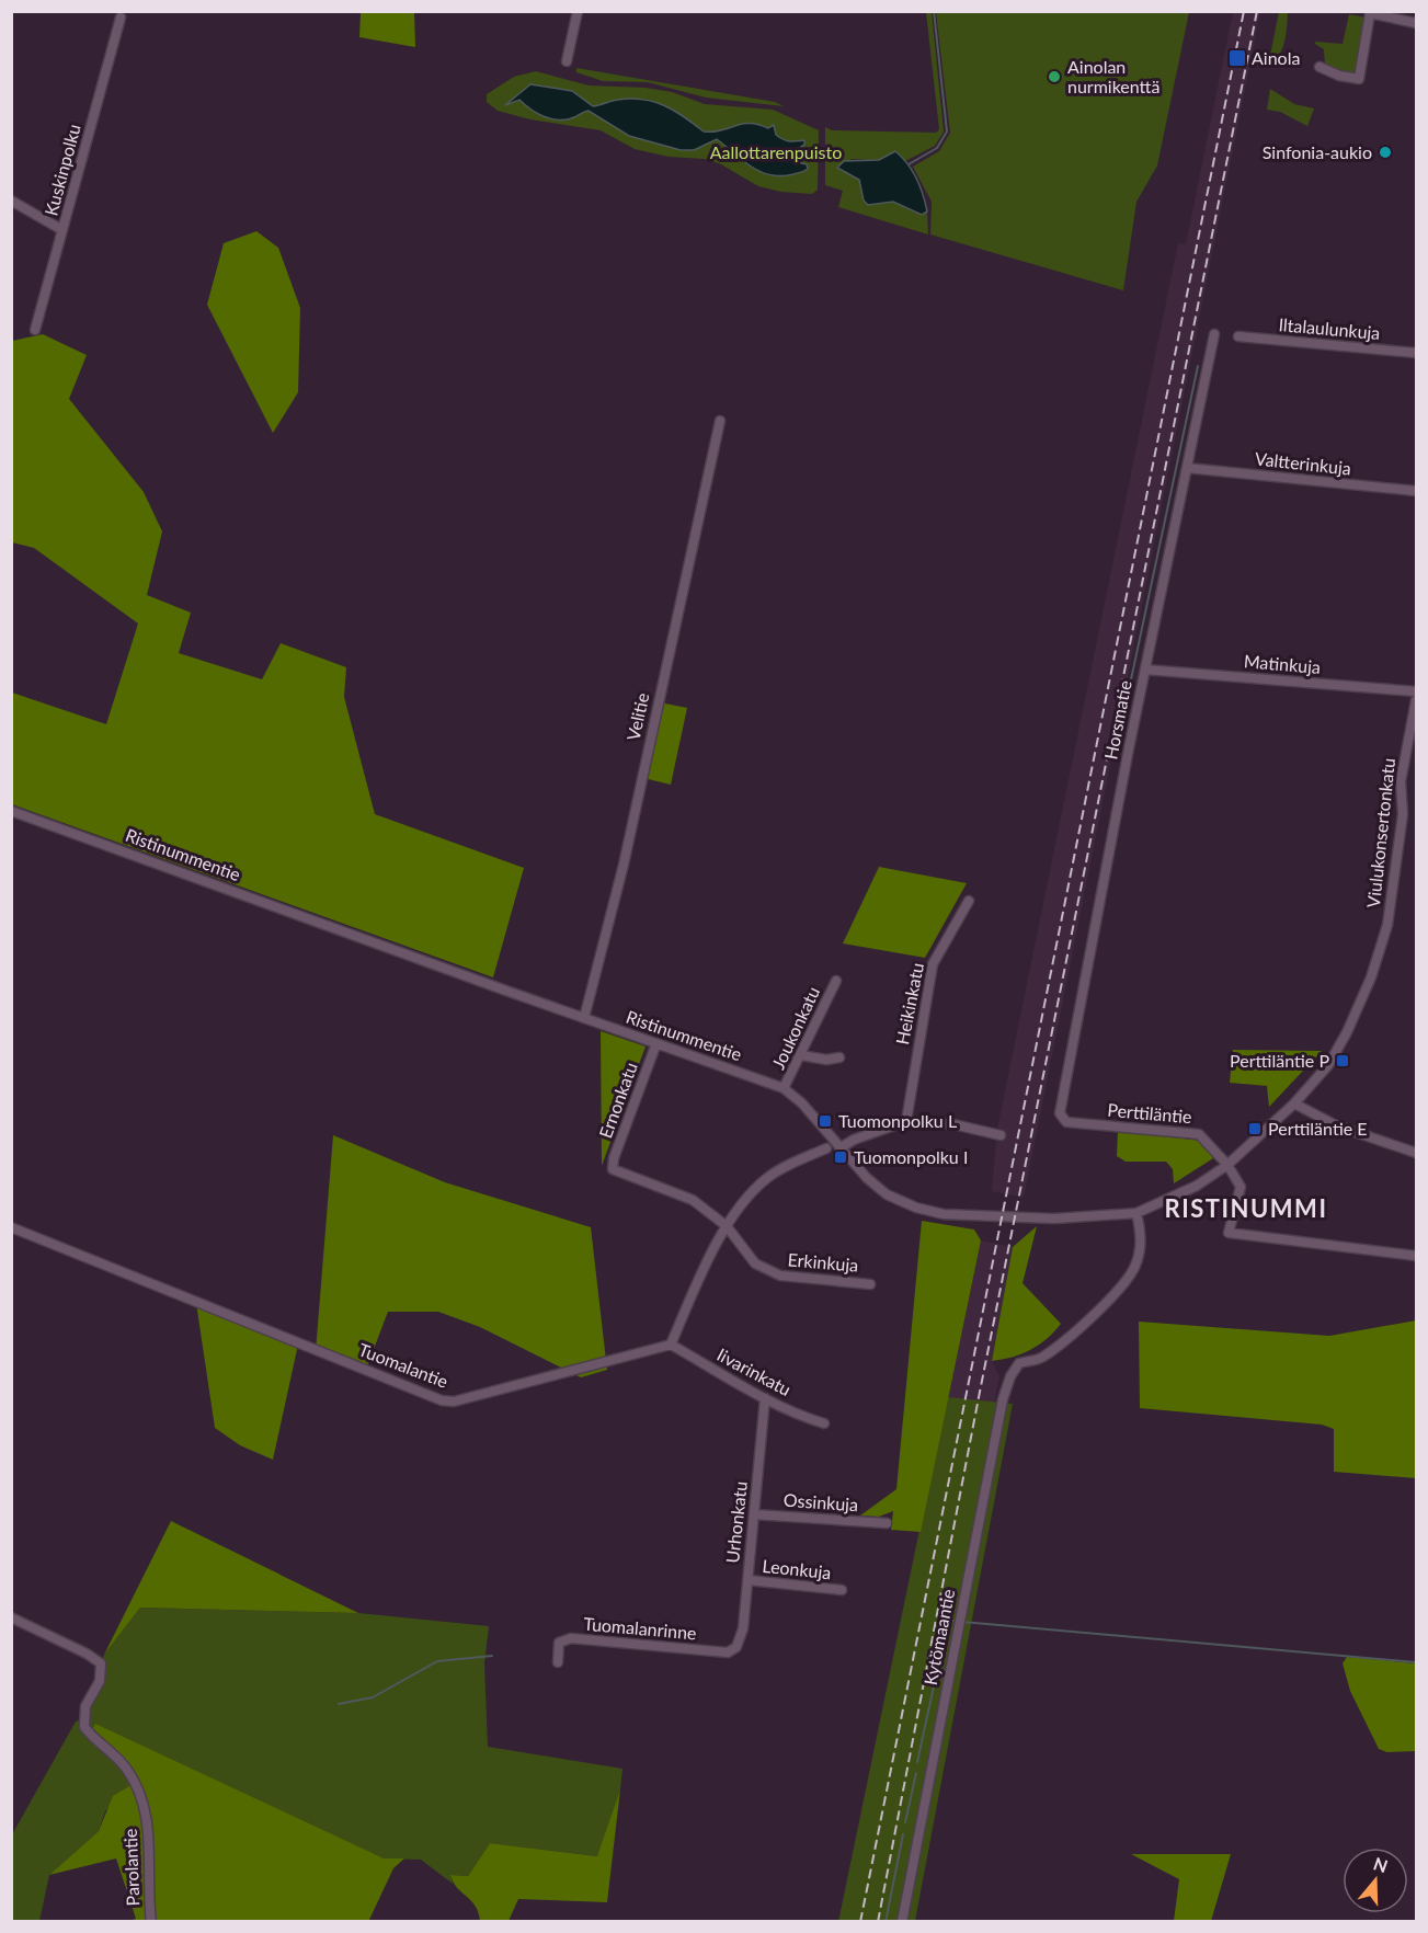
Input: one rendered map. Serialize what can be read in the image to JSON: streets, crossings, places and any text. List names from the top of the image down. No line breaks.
{"streets":{"street":["Kuskinpolku","Iltalaulunkuja","Valtterinkuja","Matinkuja","Velitie","Horsmatie","Viulukonsertonkatu","Ristinummentie","Heikinkatu","Joukonkatu","Ernonkatu","Perttiläntie","Erkinkuja","Tuomalantie","Iivarinkatu","Ossinkuja","Urhonkatu","Leonkuja","Tuomalanrinne","Kytömaantie","Parolantie"]},"crossings":[["Valtterinkuja","Horsmatie"],["Matinkuja","Horsmatie"],["Velitie","Ristinummentie"],["Horsmatie","Perttiläntie"],["Viulukonsertonkatu","Ristinummentie"],["Ristinummentie","Joukonkatu"],["Ristinummentie","Ernonkatu"],["Ristinummentie","Perttiläntie"],["Ristinummentie","Kytömaantie"],["Ernonkatu","Erkinkuja"],["Tuomalantie","Iivarinkatu"],["Iivarinkatu","Urhonkatu"],["Ossinkuja","Urhonkatu"],["Urhonkatu","Leonkuja"],["Urhonkatu","Tuomalanrinne"]],"districts":["RISTINUMMI"],"parks":["Aallottarenpuisto"],"places":{"transit":["Ainola","Perttiläntie P","Tuomonpolku L","Perttiläntie E","Tuomonpolku I"],"other":["Ainolan nurmikenttä","Sinfonia-aukio"]},"north":"top"}
